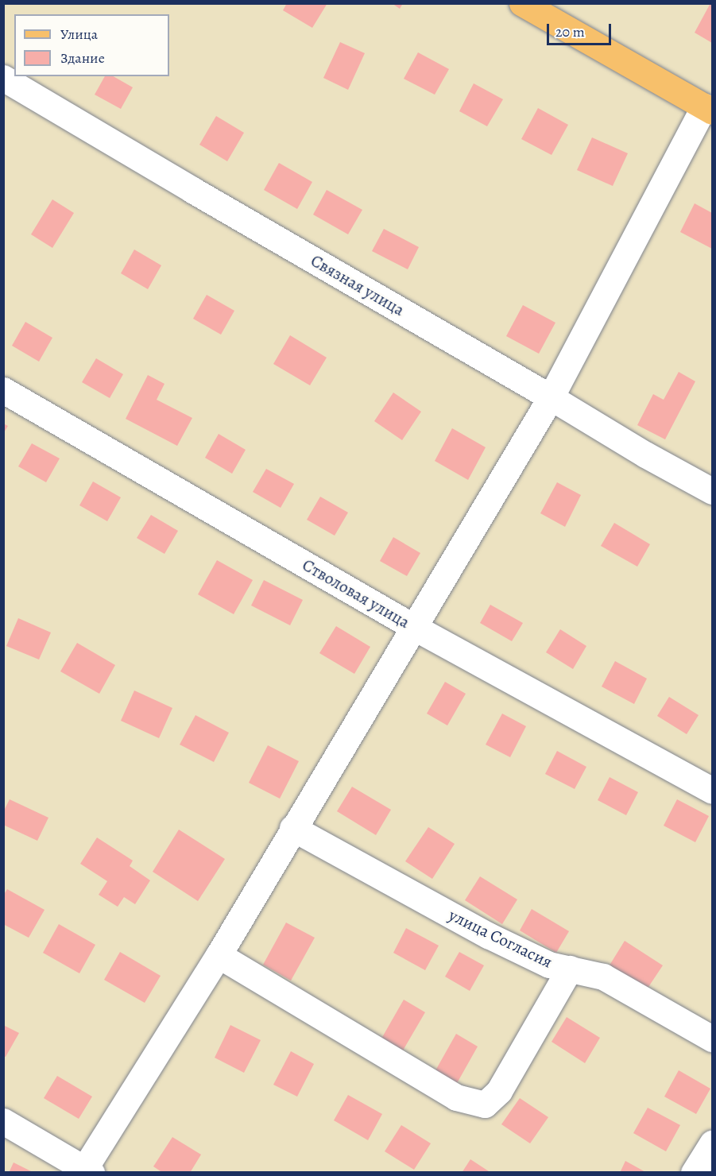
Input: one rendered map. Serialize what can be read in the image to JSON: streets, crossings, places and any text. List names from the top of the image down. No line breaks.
{"streets":{"street":["Связная улица","Стволовая улица","улица Согласия"]},"legend":["Улица","Здание"],"scale_bar":"20 m"}
